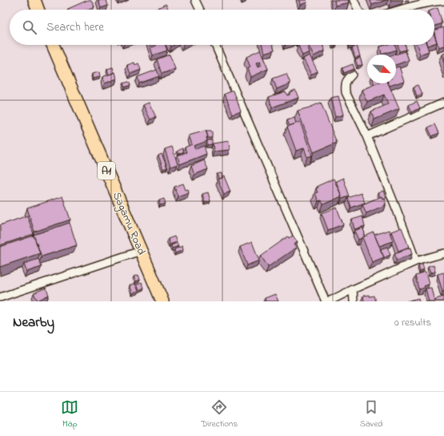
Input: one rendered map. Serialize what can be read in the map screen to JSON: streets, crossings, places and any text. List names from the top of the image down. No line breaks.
{"streets":{"highway":["A1","Sagamu Road"]},"north":"bottom right","page":{"search":"Search here","heading":["Nearby","0 results"],"nav":["Map","Directions","Saved"]}}
